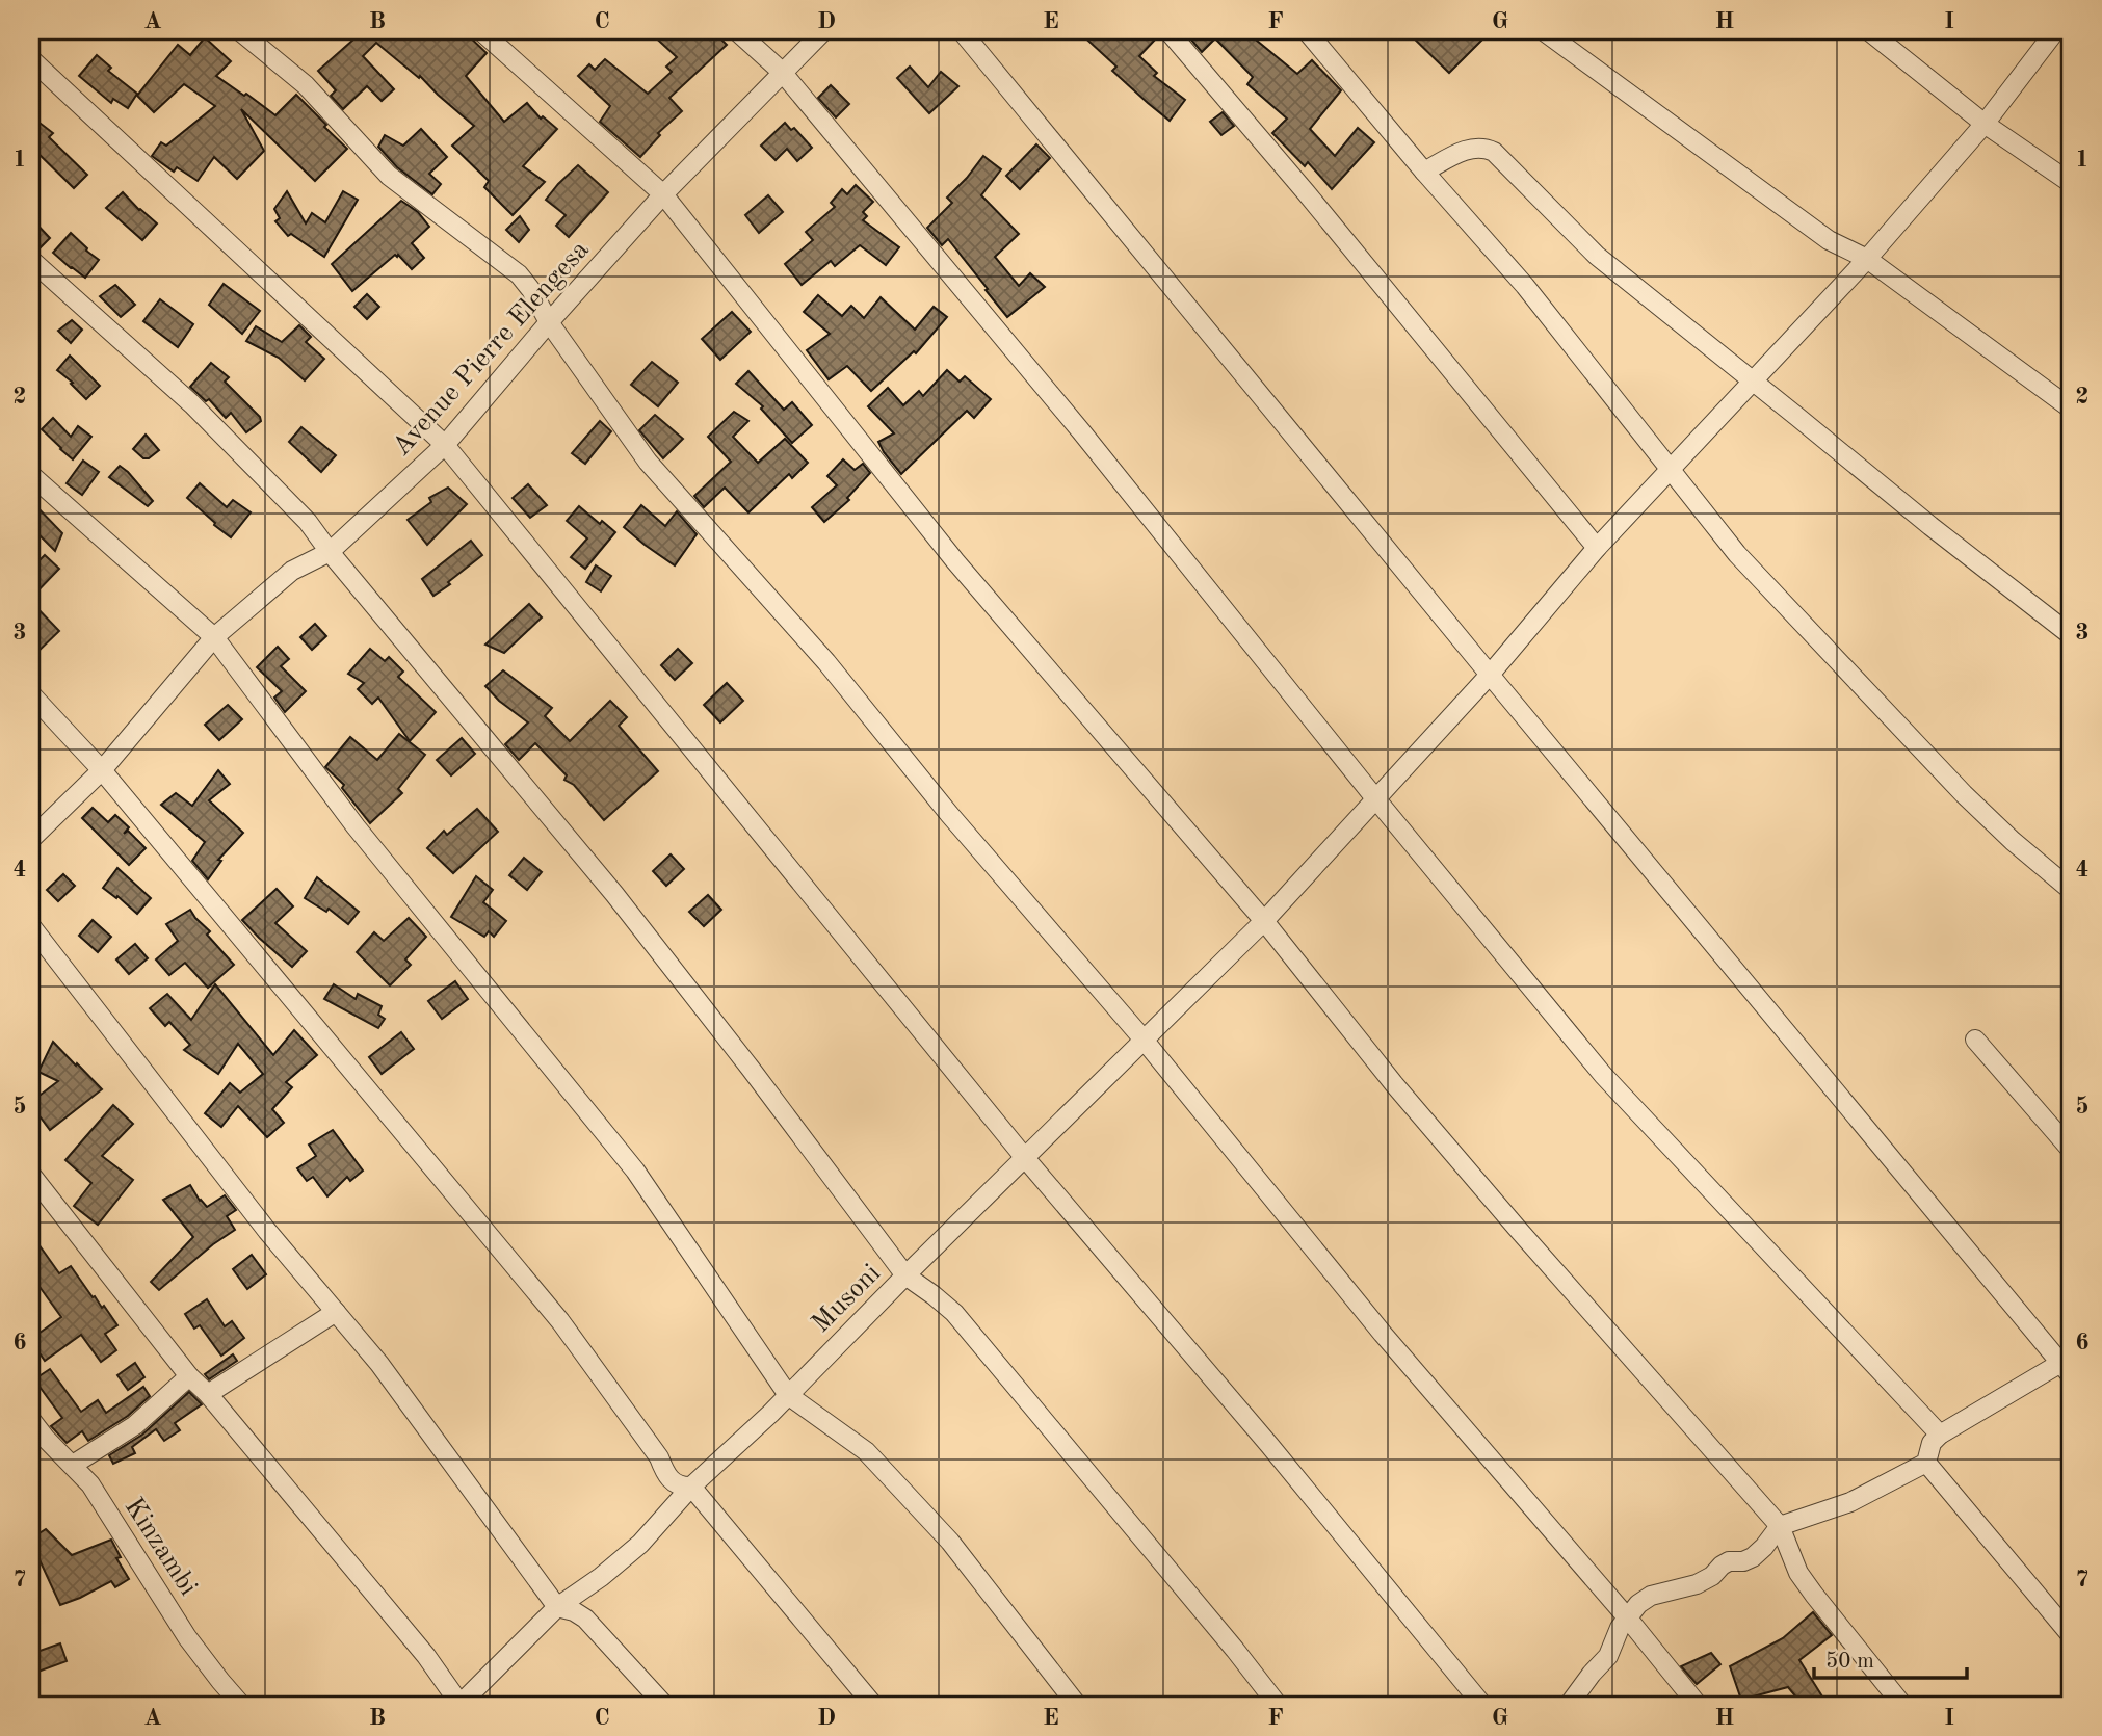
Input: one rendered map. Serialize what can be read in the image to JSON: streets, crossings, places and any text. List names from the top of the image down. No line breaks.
{"streets":{"street":["Avenue Pierre Elengesa","Musoni","Kinzambi"]},"scale_bar":"50 m","grid":{"columns":["A","B","C","D","E","F","G","H","I"],"rows":["1","2","3","4","5","6","7"]}}
